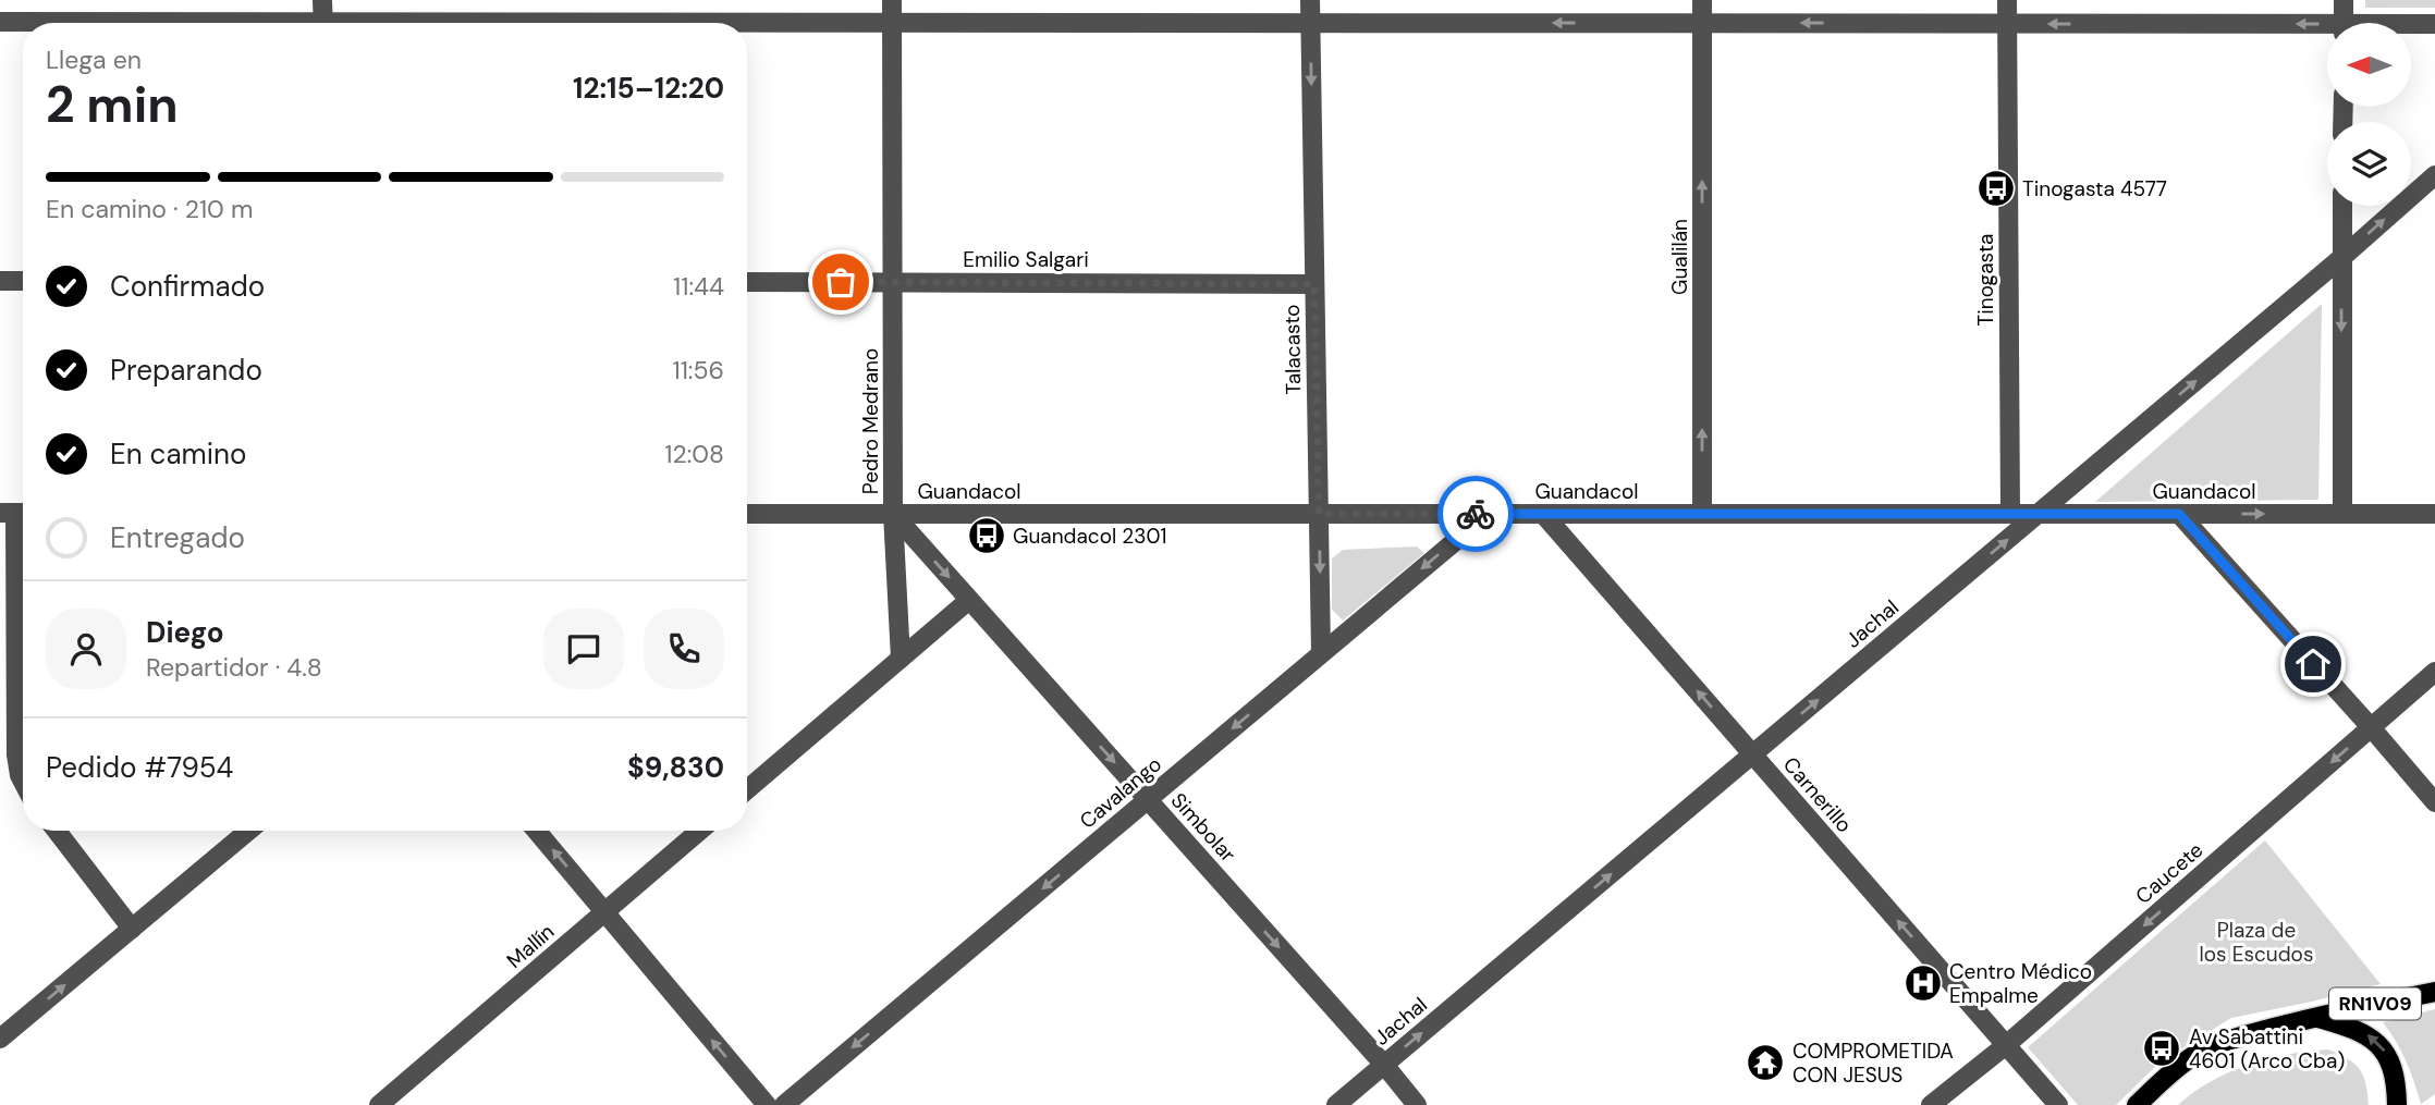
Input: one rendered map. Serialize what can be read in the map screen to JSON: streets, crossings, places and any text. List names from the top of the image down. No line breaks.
{"streets":{"main road":["RN1V09"],"street":["Gualilán","Emilio Salgari","Tinogasta","Talacasto","Pedro Medrano","Guandacol","Jachal","Cavalango","Carnerillo","Simbolar","Caucete","Mallín"]},"crossings":[["Gualilán","Guandacol"],["Emilio Salgari","Talacasto"],["Emilio Salgari","Pedro Medrano"],["Tinogasta","Guandacol"],["Talacasto","Guandacol"],["Talacasto","Cavalango"],["Pedro Medrano","Guandacol"],["Pedro Medrano","Simbolar"],["Guandacol","Jachal"],["Guandacol","Cavalango"],["Guandacol","Carnerillo"],["Guandacol","Simbolar"],["Jachal","Carnerillo"],["Jachal","Simbolar"],["Cavalango","Simbolar"],["Carnerillo","Caucete"]],"one_way":["Gualilán","Talacasto","Jachal","Cavalango","Carnerillo","Simbolar","Caucete"],"parks":["Plaza de los Escudos"],"places":{"bus stop":["Tinogasta 4577","Guandacol 2301","Av Sabattini 4601 (Arco Cba)"],"hospital":["Centro Médico Empalme"],"temple":["COMPROMETIDA CON JESUS"]},"north":"left","page":{"heading":["2 min","Llega en","12:15–12:20"],"panel":["Diego","Repartidor · 4.8","Pedido #7954","$9,830"],"bar":"En camino · 210 m","list":[["Confirmado","11:44"],["Preparando","11:56"],["En camino","12:08"],"Entregado"]}}
